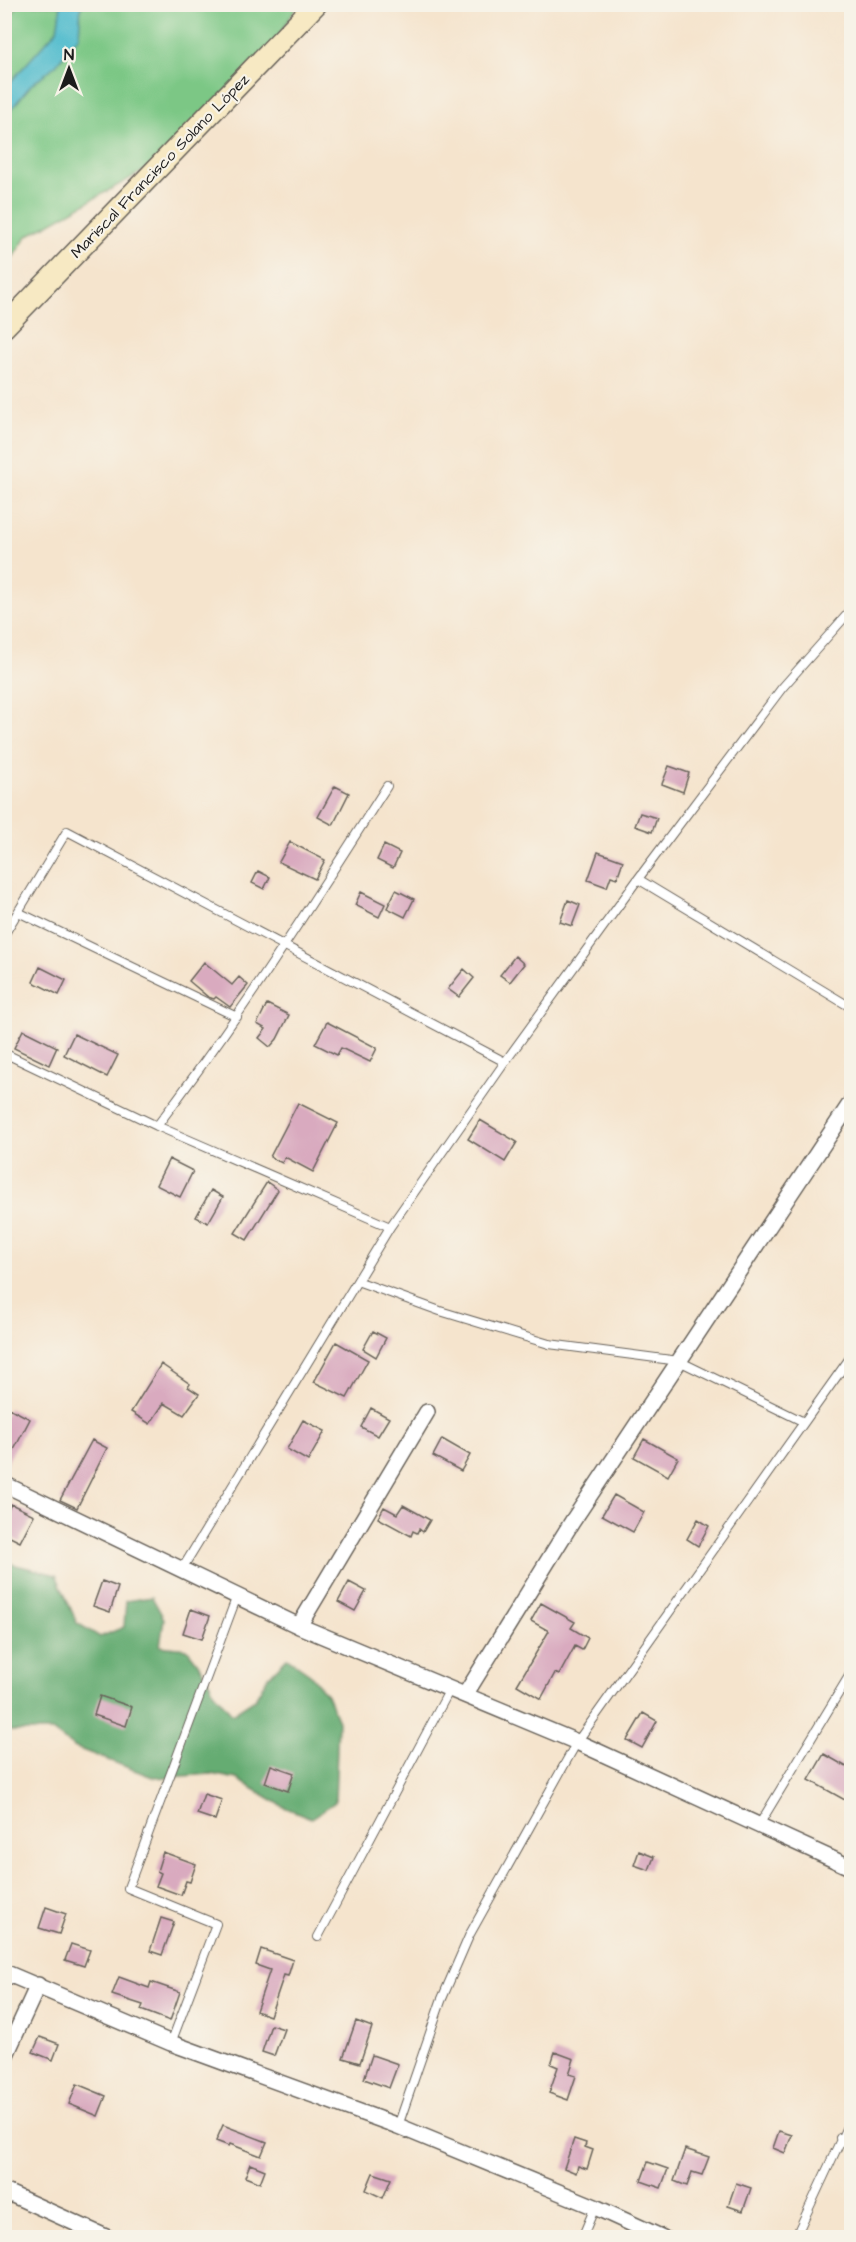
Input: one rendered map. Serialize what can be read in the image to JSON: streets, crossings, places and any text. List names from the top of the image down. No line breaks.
{"streets":{"main road":["Mariscal Francisco Solano López"]},"north":"top"}
